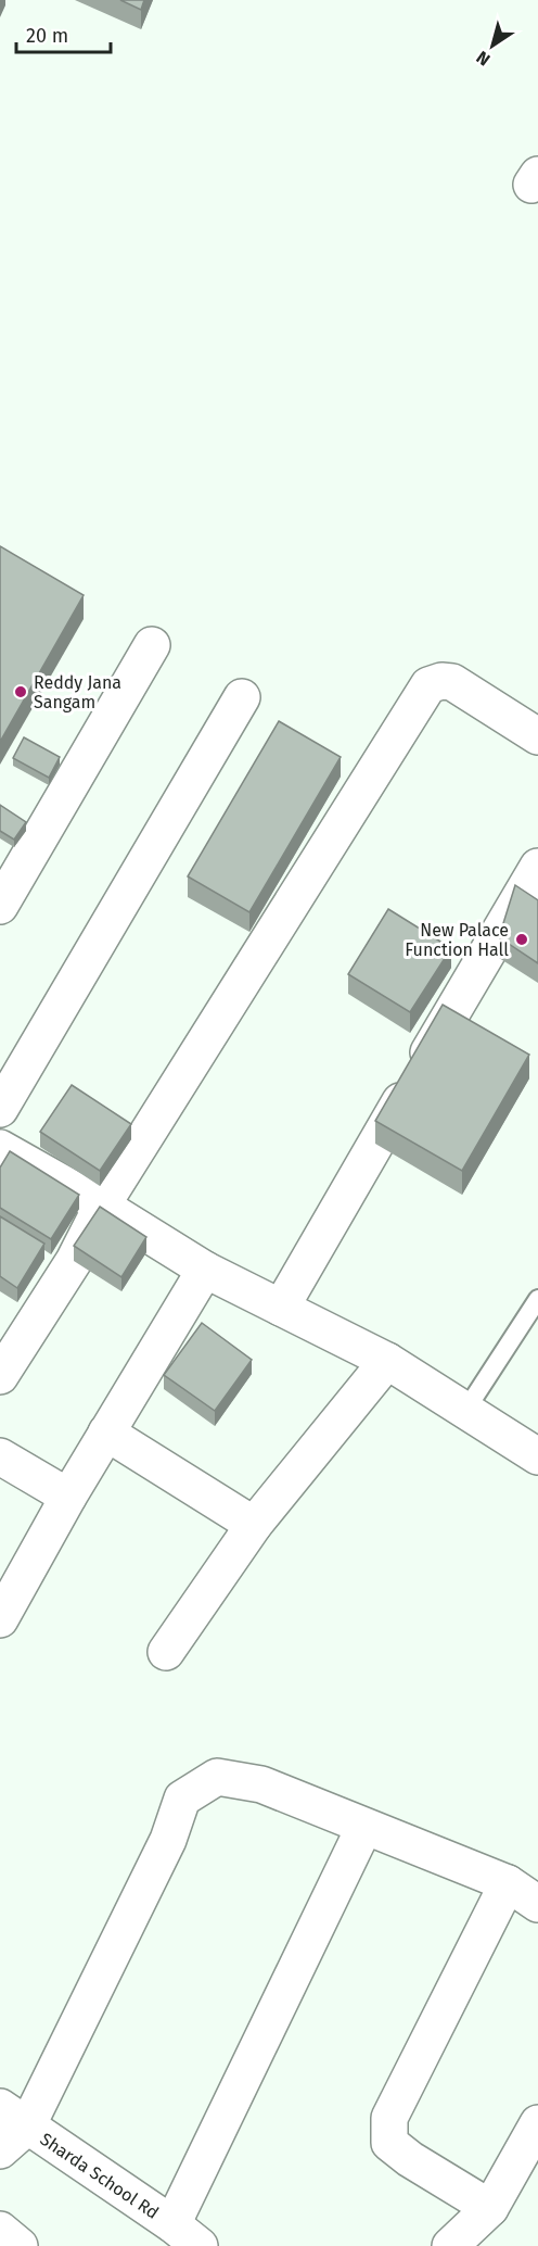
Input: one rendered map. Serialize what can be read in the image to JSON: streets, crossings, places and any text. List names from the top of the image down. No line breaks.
{"streets":{"street":["Sharda School Rd"]},"places":["Reddy Jana Sangam","New Palace Function Hall"],"scale_bar":"20 m","north":"bottom left"}
